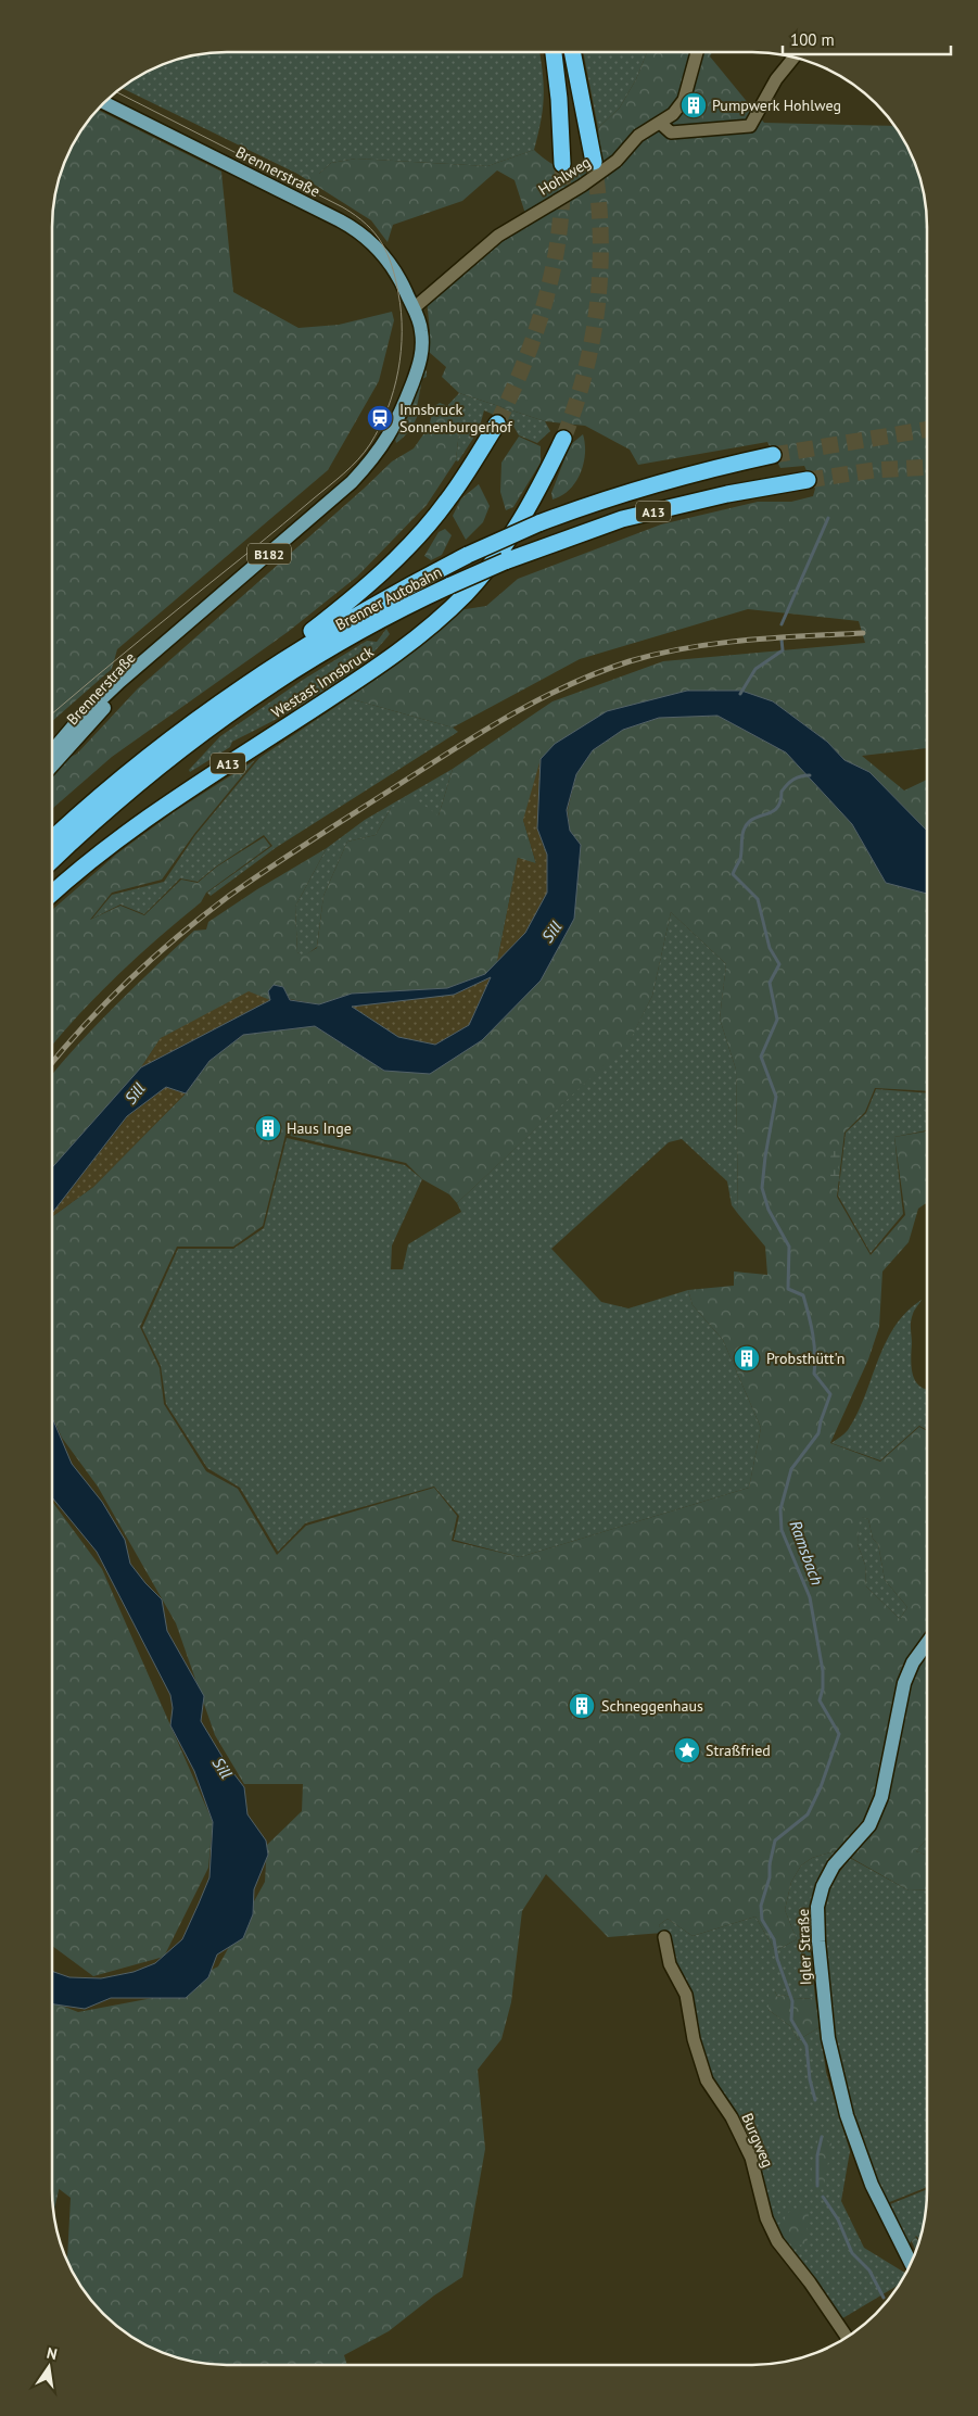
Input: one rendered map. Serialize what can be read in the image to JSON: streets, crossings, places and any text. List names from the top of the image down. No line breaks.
{"streets":{"highway":["A13","Brenner Autobahn","Westast Innsbruck"],"main road":["Brennerstraße","B182","Igler Straße"],"street":["Hohlweg","Burgweg"]},"crossings":[["Brennerstraße","Hohlweg"],["A13","Brenner Autobahn"]],"water":["Sill","Ramsbach"],"places":{"building":["Pumpwerk Hohlweg","Haus Inge","Probsthütt'n","Schneggenhaus"],"station":["Innsbruck Sonnenburgerhof"],"place":["Straßfried"]},"scale_bar":"100 m","north":"top"}
